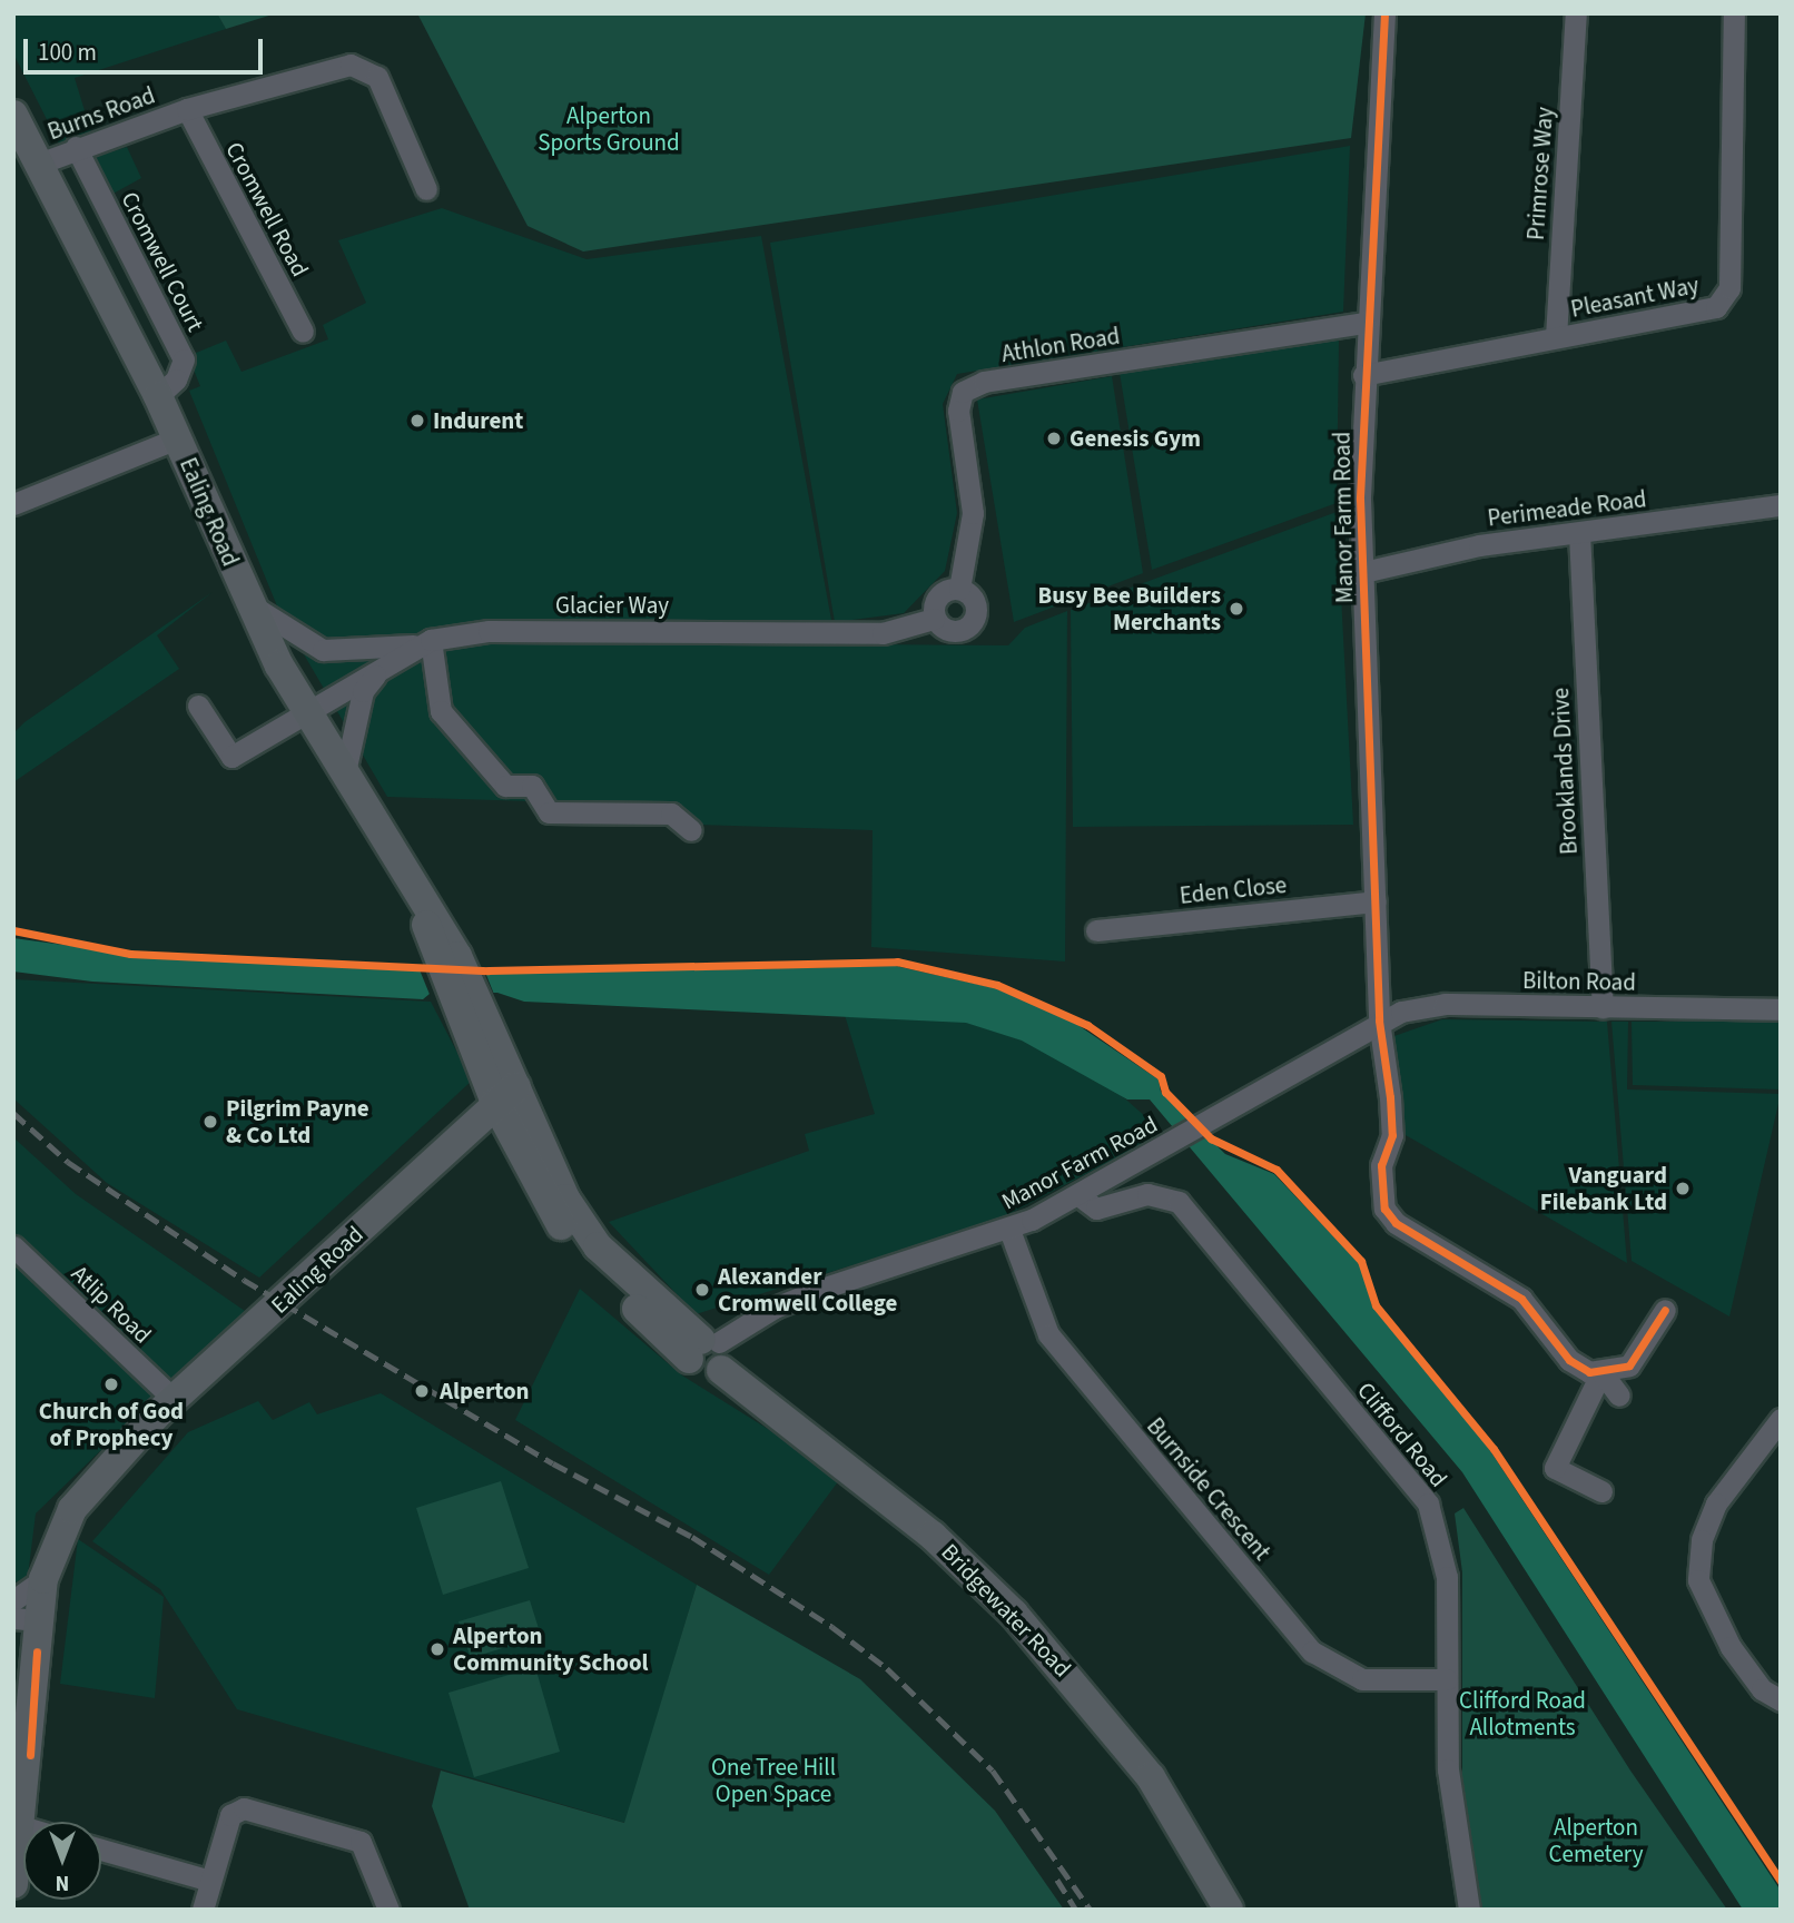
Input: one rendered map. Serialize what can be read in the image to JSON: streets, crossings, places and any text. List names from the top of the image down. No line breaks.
{"streets":{"main road":["Ealing Road","Bridgewater Road"],"street":["Burns Road","Primrose Way","Cromwell Road","Cromwell Court","Pleasant Way","Athlon Road","Perimeade Road","Manor Farm Road","Glacier Way","Brooklands Drive","Eden Close","Bilton Road","Atlip Road","Clifford Road","Burnside Crescent"]},"crossings":[["Burns Road","Cromwell Road"],["Burns Road","Cromwell Court"],["Burns Road","Ealing Road"],["Primrose Way","Pleasant Way"],["Cromwell Court","Ealing Road"],["Pleasant Way","Manor Farm Road"],["Athlon Road","Manor Farm Road"],["Athlon Road","Glacier Way"],["Perimeade Road","Manor Farm Road"],["Perimeade Road","Brooklands Drive"],["Ealing Road","Glacier Way"],["Ealing Road","Atlip Road"],["Ealing Road","Bridgewater Road"],["Manor Farm Road","Eden Close"],["Manor Farm Road","Bilton Road"],["Manor Farm Road","Clifford Road"],["Manor Farm Road","Burnside Crescent"],["Manor Farm Road","Bridgewater Road"],["Brooklands Drive","Bilton Road"],["Clifford Road","Burnside Crescent"]],"parks":["Alperton Sports Ground","Clifford Road Allotments","One Tree Hill Open Space","Alperton Cemetery"],"places":["Indurent","Genesis Gym","Busy Bee Builders Merchants","Pilgrim Payne & Co Ltd","Vanguard Filebank Ltd","Alexander Cromwell College","Church of God of Prophecy","Alperton","Alperton Community School"],"scale_bar":"100 m","north":"bottom"}
